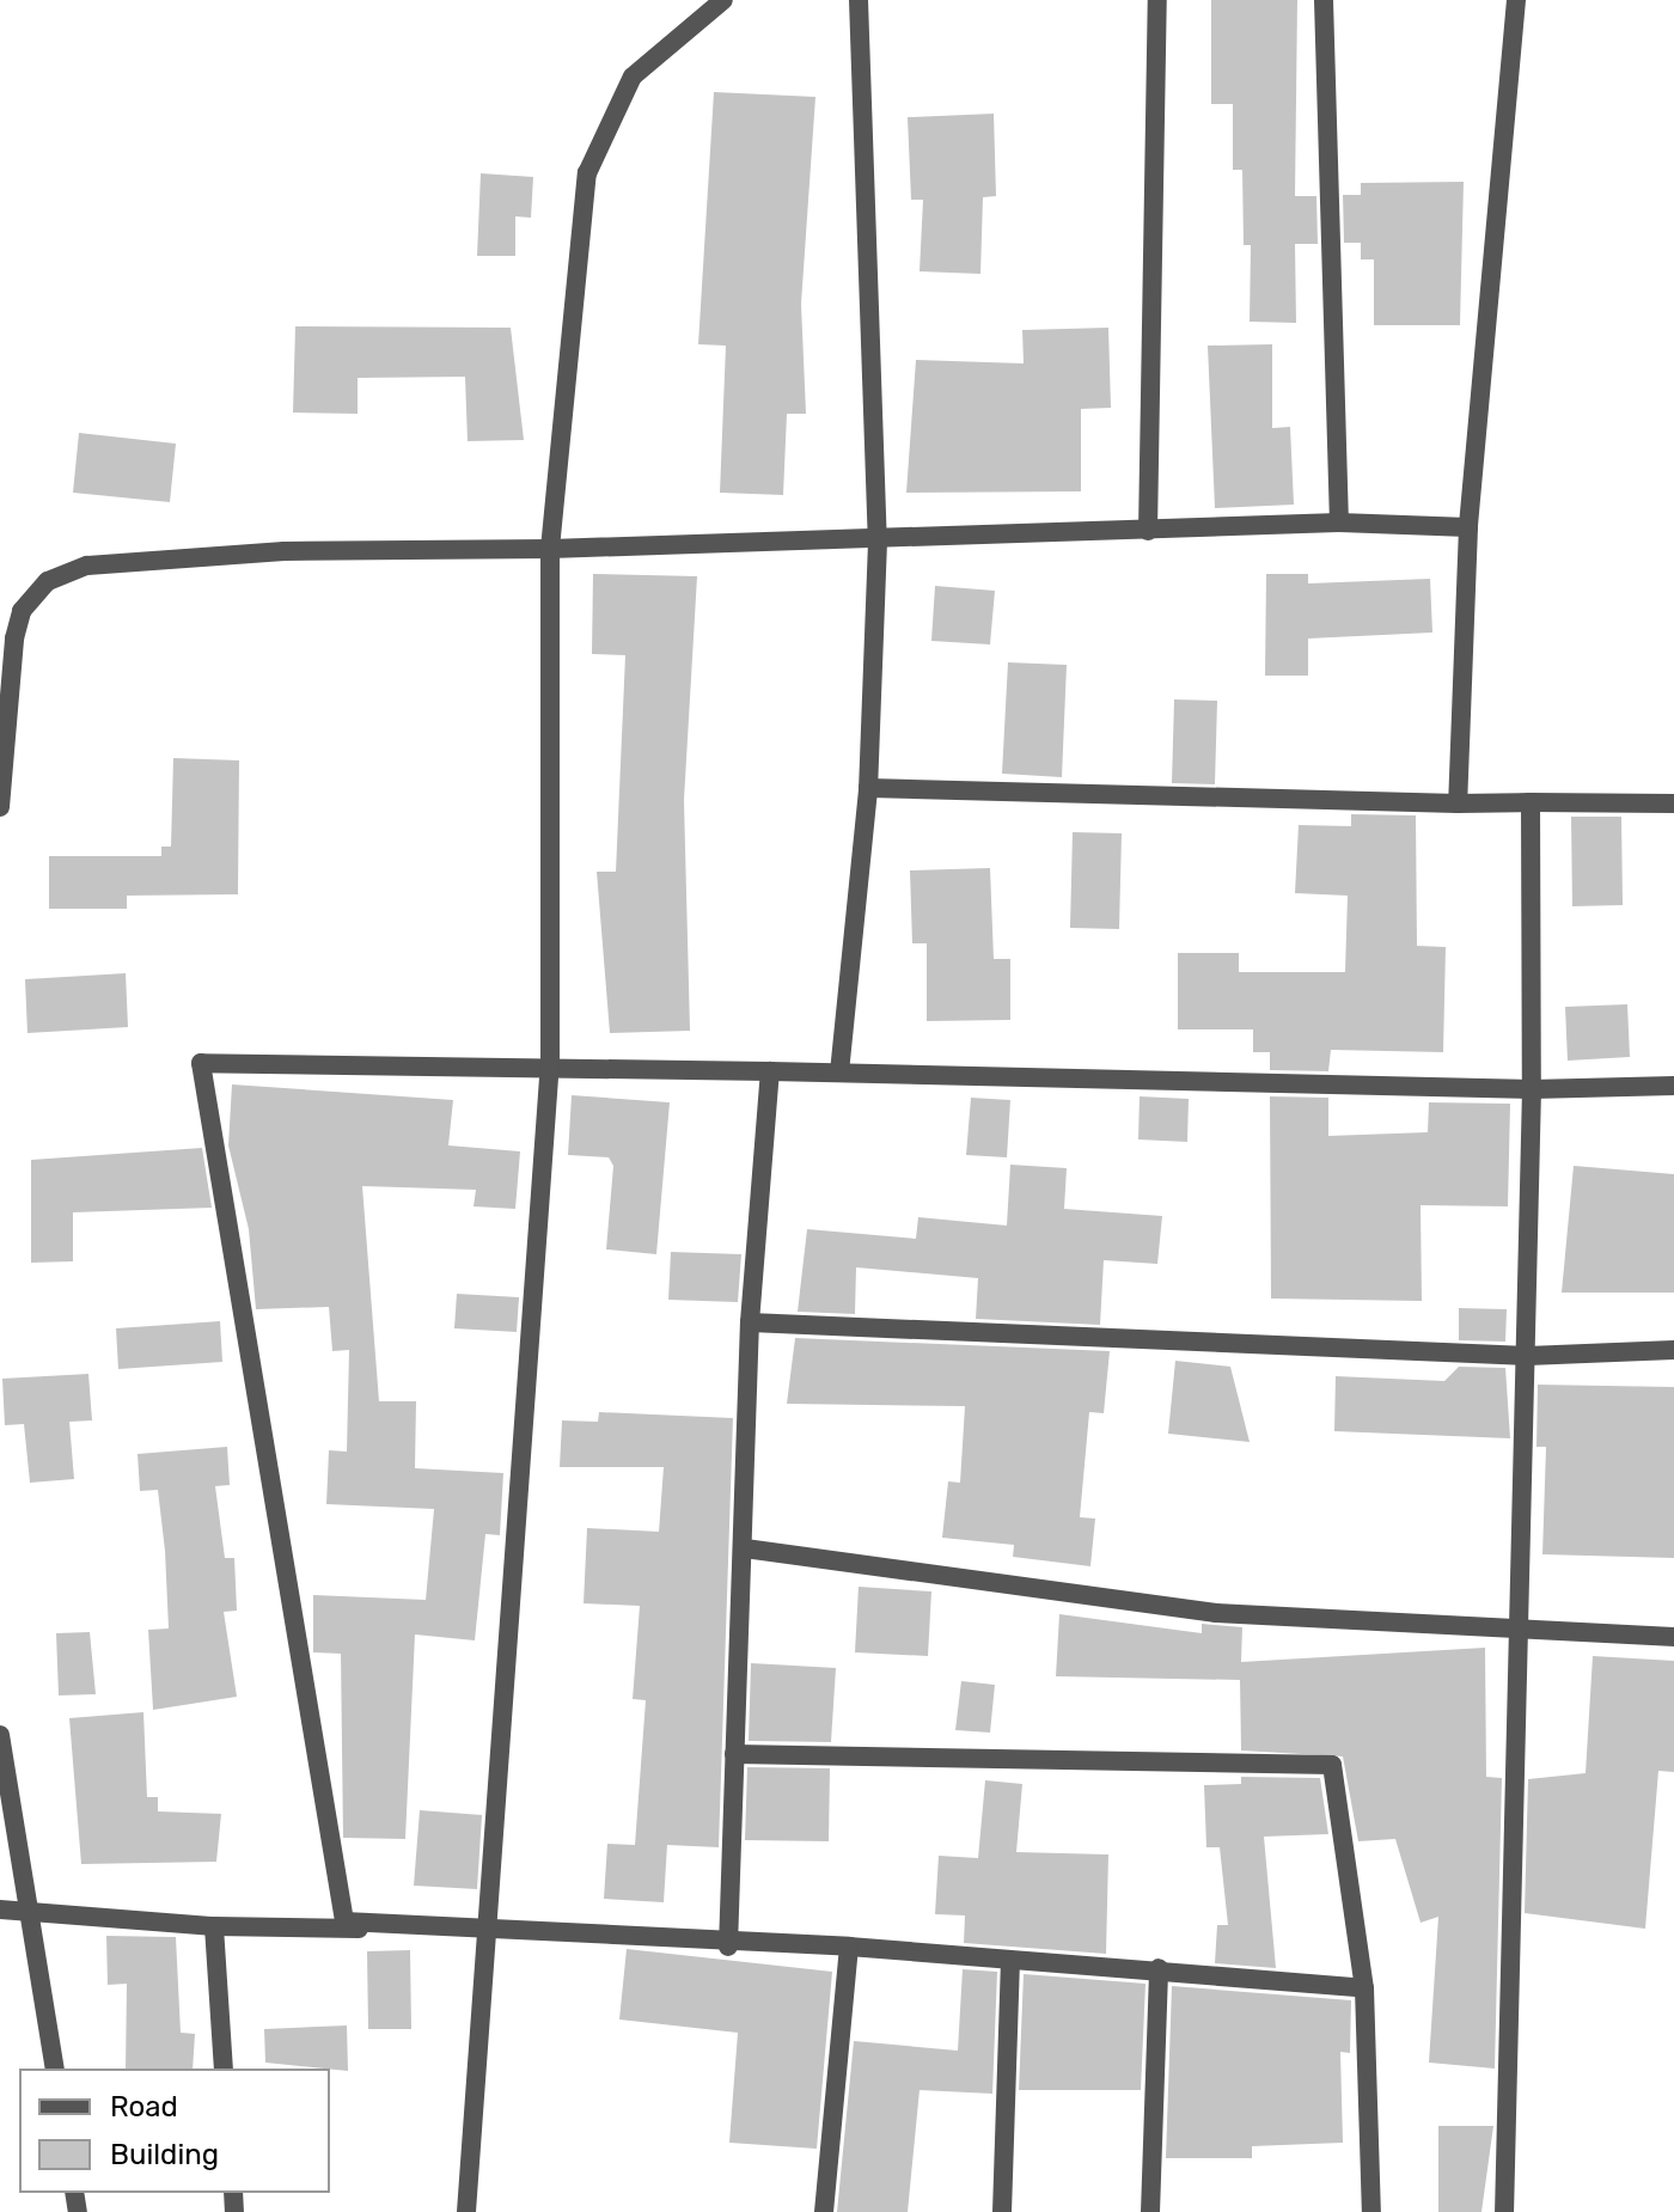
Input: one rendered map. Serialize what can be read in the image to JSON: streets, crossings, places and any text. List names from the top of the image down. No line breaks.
{"legend":["Road","Building"]}
